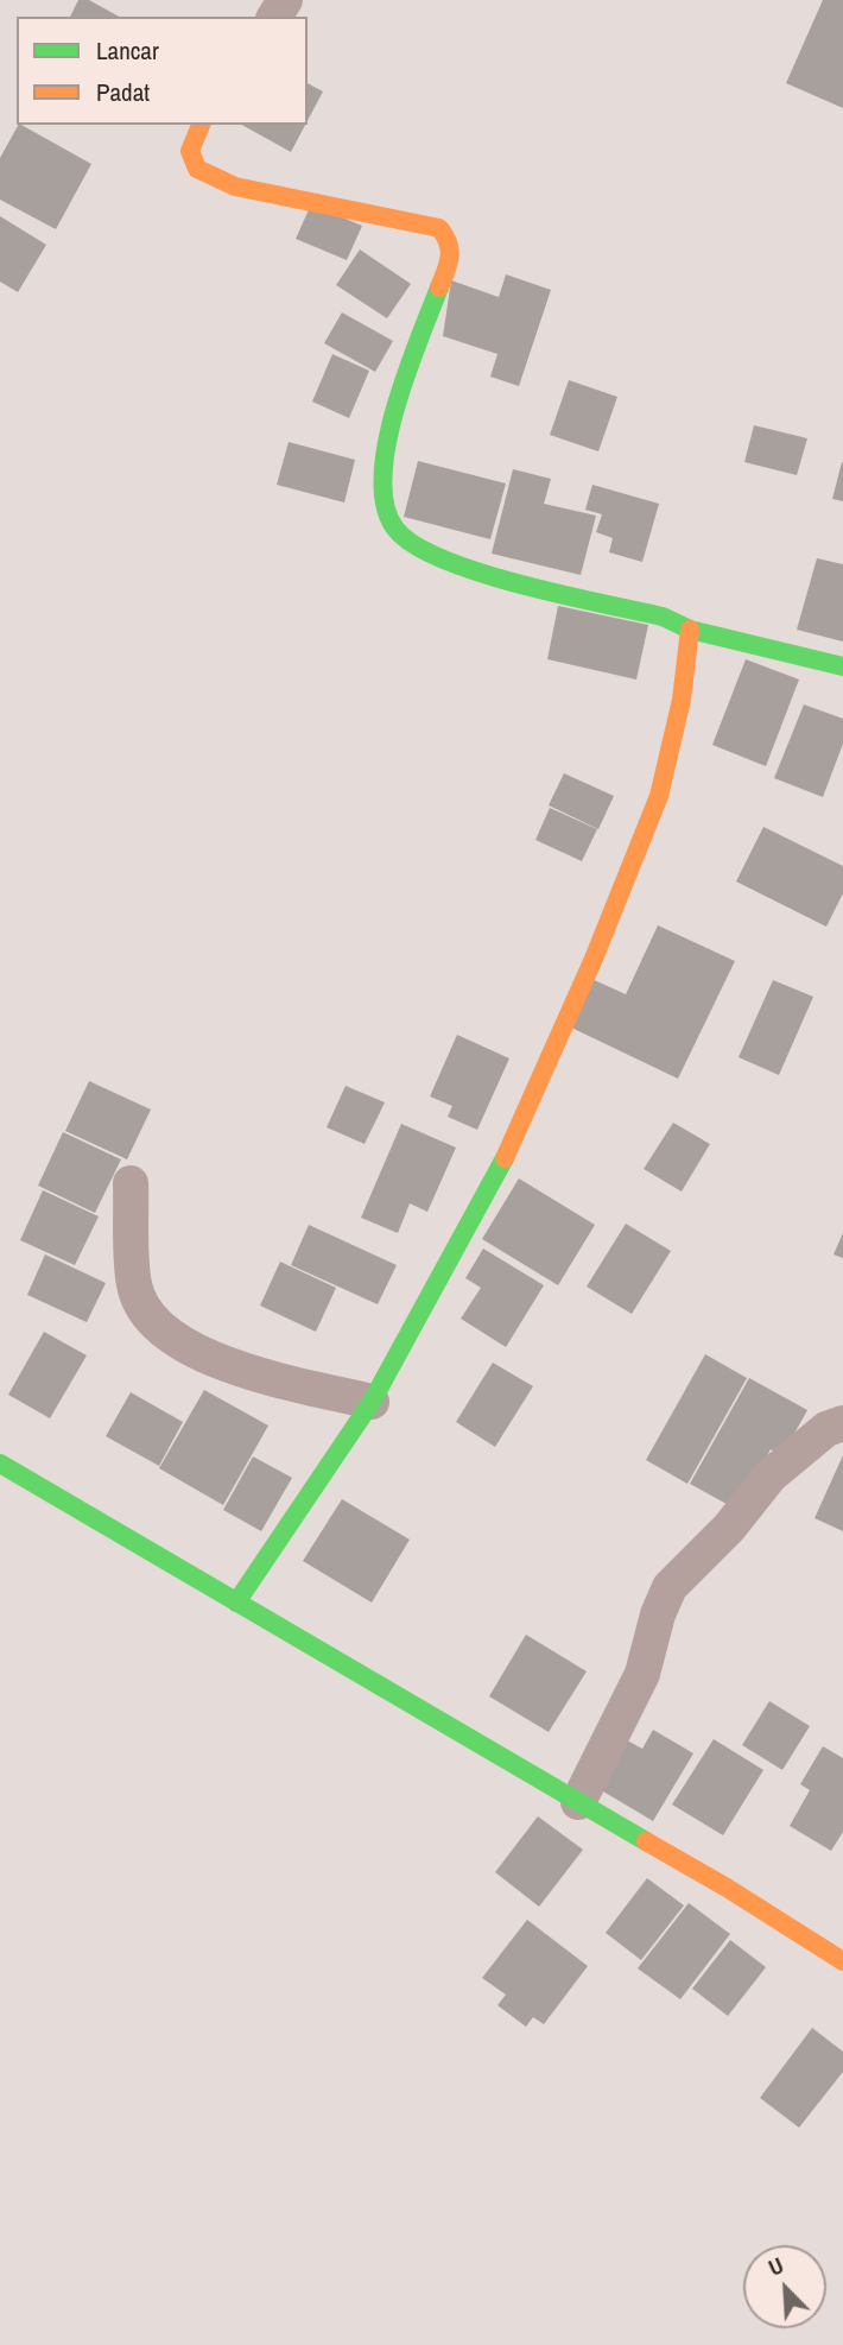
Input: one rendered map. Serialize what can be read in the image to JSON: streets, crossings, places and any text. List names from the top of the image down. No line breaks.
{"legend":["Lancar","Padat"],"north":"top left"}
